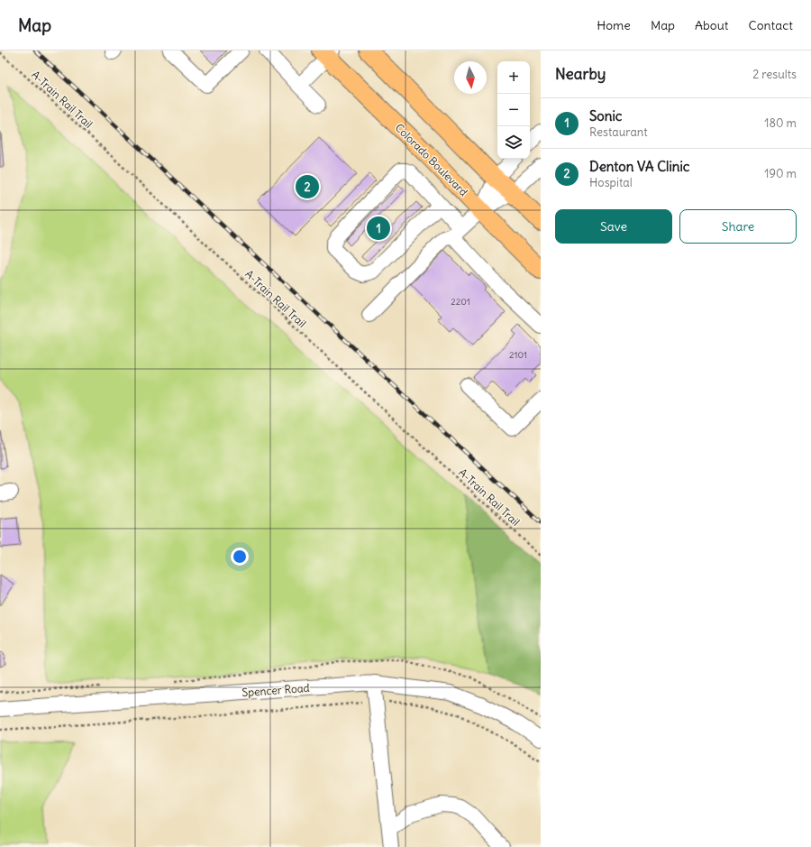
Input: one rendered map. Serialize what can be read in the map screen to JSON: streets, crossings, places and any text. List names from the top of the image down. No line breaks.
{"streets":{"main road":["Colorado Boulevard"],"street":["Spencer Road"],"path":["A-Train Rail Trail"]},"house_numbers":["2201","2101"],"north":"bottom","page":{"header":"Map","nav":["Home","Map","About","Contact"],"heading":["Nearby","2 results"],"map_buttons":["+","−"],"list":[{"mark":"1","name":"Sonic","note":"Restaurant","value":"180 m"},{"mark":"2","name":"Denton VA Clinic","note":"Hospital","value":"190 m"}],"pins":["2","1"],"buttons":["Save","Share"]}}
